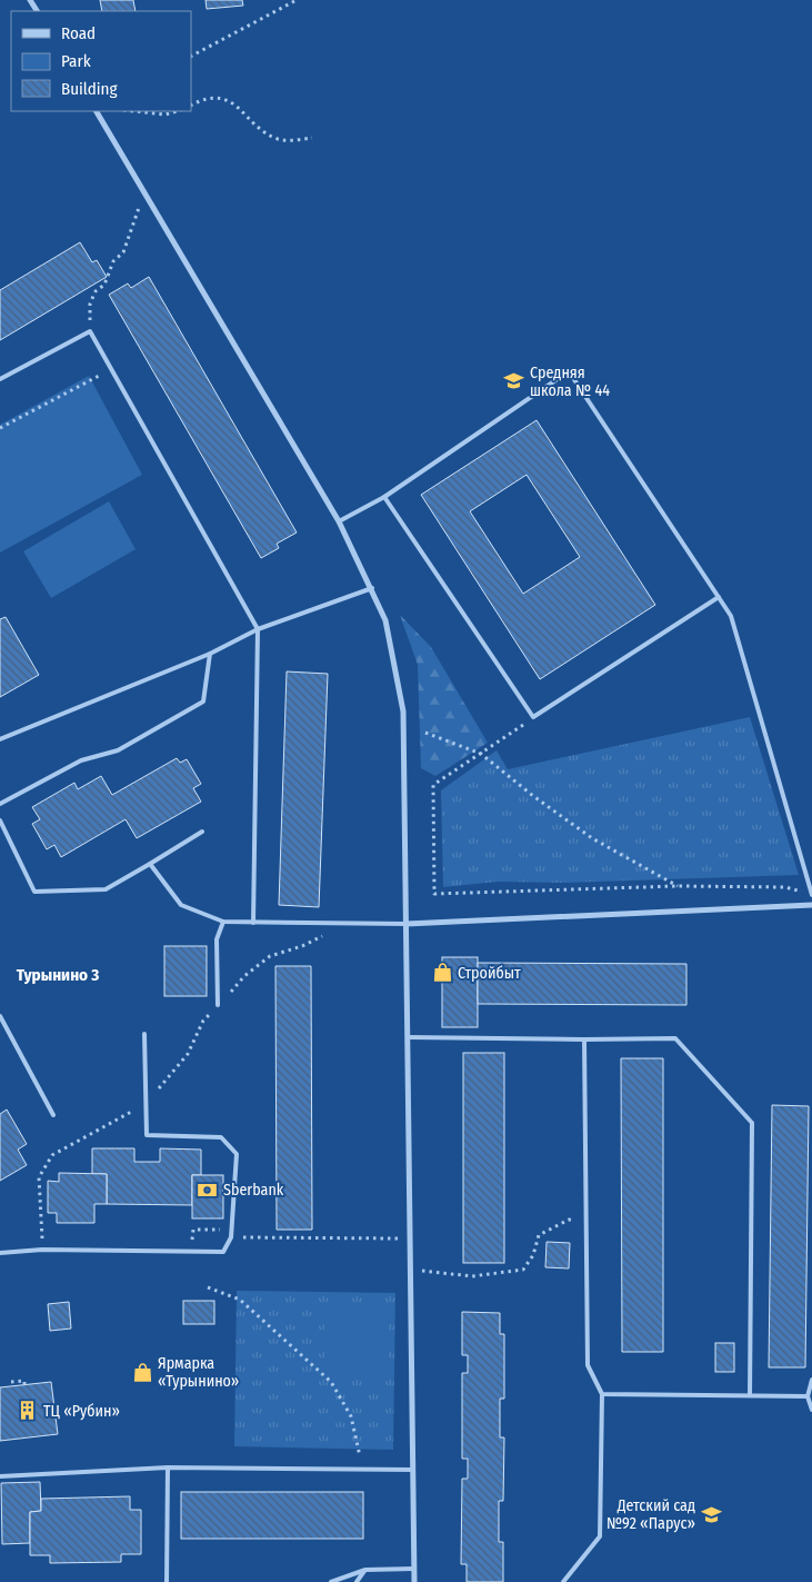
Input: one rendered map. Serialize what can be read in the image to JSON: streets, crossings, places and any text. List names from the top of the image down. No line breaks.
{"districts":["Турынино 3"],"places":{"school or university":["Средняя школа № 44","Детский сад №92 «Парус»"],"shop":["Стройбыт","Ярмарка «Турынино»"],"bank":["Sberbank"],"building":["ТЦ «Рубин»"]},"legend":["Road","Park","Building"]}
